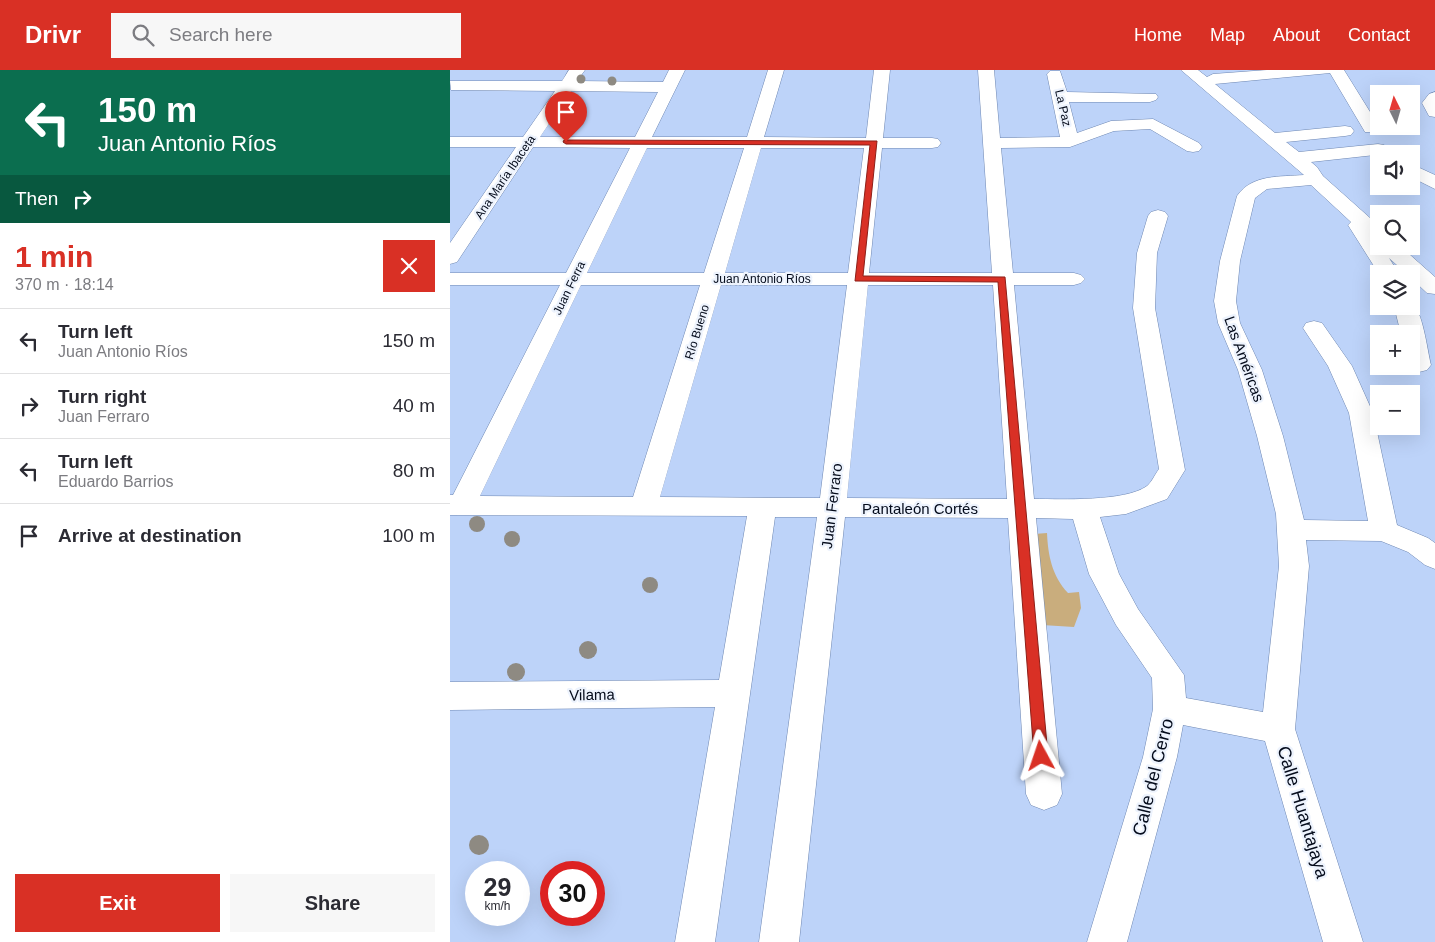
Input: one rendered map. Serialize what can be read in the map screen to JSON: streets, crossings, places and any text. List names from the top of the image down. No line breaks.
{"streets":{"street":["La Paz","Ana María Ibaceta","Juan Antonio Ríos","Juan Ferra","Río Bueno","Las Américas","Juan Ferraro","Pantaleón Cortés","Vilama","Calle del Cerro","Calle Huantajaya"]},"crossings":[["Juan Antonio Ríos","Juan Ferra"],["Juan Antonio Ríos","Río Bueno"],["Juan Antonio Ríos","Juan Ferraro"],["Juan Ferra","Pantaleón Cortés"],["Río Bueno","Pantaleón Cortés"],["Las Américas","Calle Huantajaya"],["Juan Ferraro","Pantaleón Cortés"],["Pantaleón Cortés","Calle del Cerro"],["Calle del Cerro","Calle Huantajaya"]],"north":"top","page":{"header":"Drivr","search":"Search here","nav":["Home","Map","About","Contact"],"turn":["150 m","Juan Antonio Ríos"],"map_buttons":["+","−"],"then":"Then","heading":["1 min","370 m · 18:14"],"list":[{"name":"Turn left","note":"Juan Antonio Ríos","value":"150 m"},{"name":"Turn right","note":"Juan Ferraro","value":"40 m"},{"name":"Turn left","note":"Eduardo Barrios","value":"80 m"},{"name":"Arrive at destination","value":"100 m"}],"speed":"29 km/h","limit":"30","buttons":["Exit","Share"]}}
